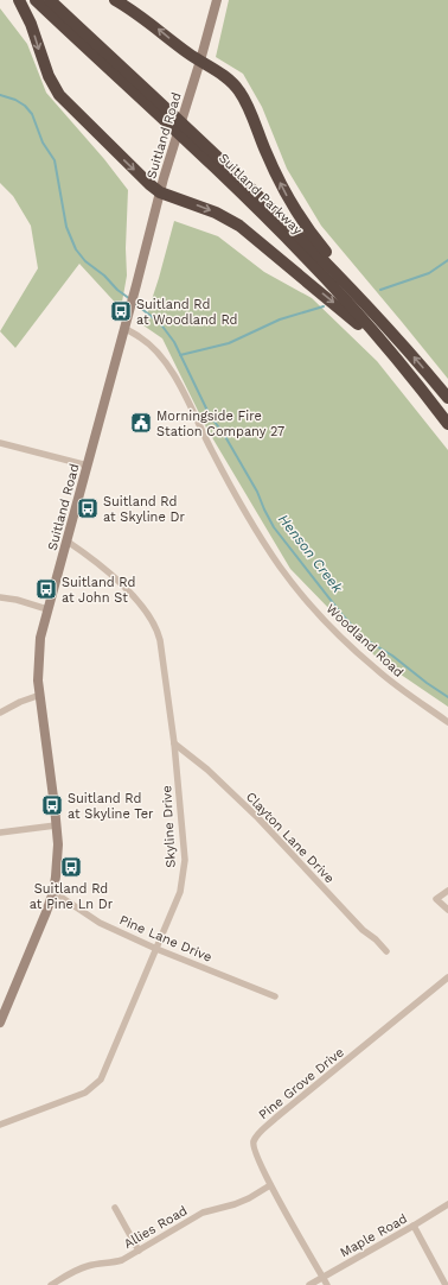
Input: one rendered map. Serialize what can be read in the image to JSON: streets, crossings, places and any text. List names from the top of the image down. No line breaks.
{"streets":{"highway":["Suitland Parkway"],"main road":["Suitland Road"],"street":["Woodland Road","Skyline Drive","Clayton Lane Drive","Pine Lane Drive","Pine Grove Drive","Allies Road","Maple Road"]},"crossings":[["Suitland Road","Woodland Road"],["Suitland Road","Skyline Drive"],["Suitland Road","Pine Lane Drive"],["Skyline Drive","Clayton Lane Drive"],["Skyline Drive","Pine Lane Drive"],["Pine Grove Drive","Allies Road"],["Pine Grove Drive","Maple Road"]],"water":["Henson Creek"],"places":{"bus stop":["Suitland Rd at Woodland Rd","Suitland Rd at Skyline Dr","Suitland Rd at John St","Suitland Rd at Skyline Ter","Suitland Rd at Pine Ln Dr"],"public building":["Morningside Fire Station Company 27"]}}
